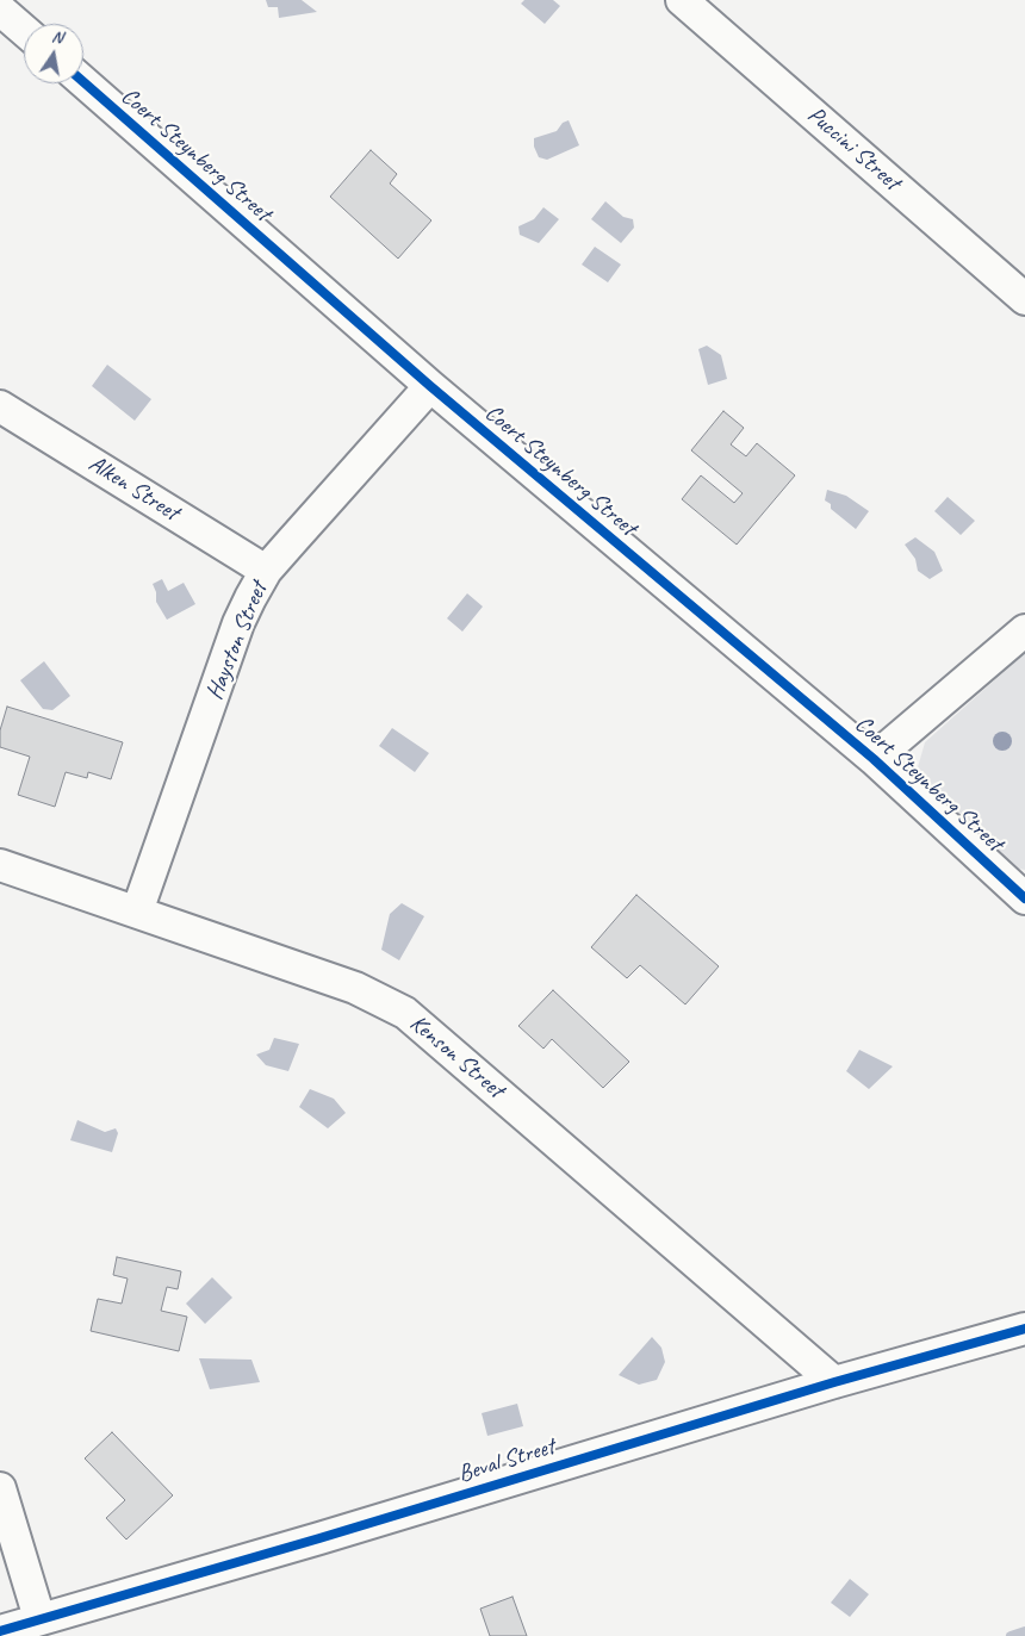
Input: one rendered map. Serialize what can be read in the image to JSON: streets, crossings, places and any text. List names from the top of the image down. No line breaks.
{"streets":{"street":["Puccini Street","Coert Steynberg Street","Alken Street","Hayston Street","Kenson Street","Beval Street"]},"crossings":[["Coert Steynberg Street","Hayston Street"],["Alken Street","Hayston Street"],["Hayston Street","Kenson Street"],["Kenson Street","Beval Street"]],"north":"top"}
